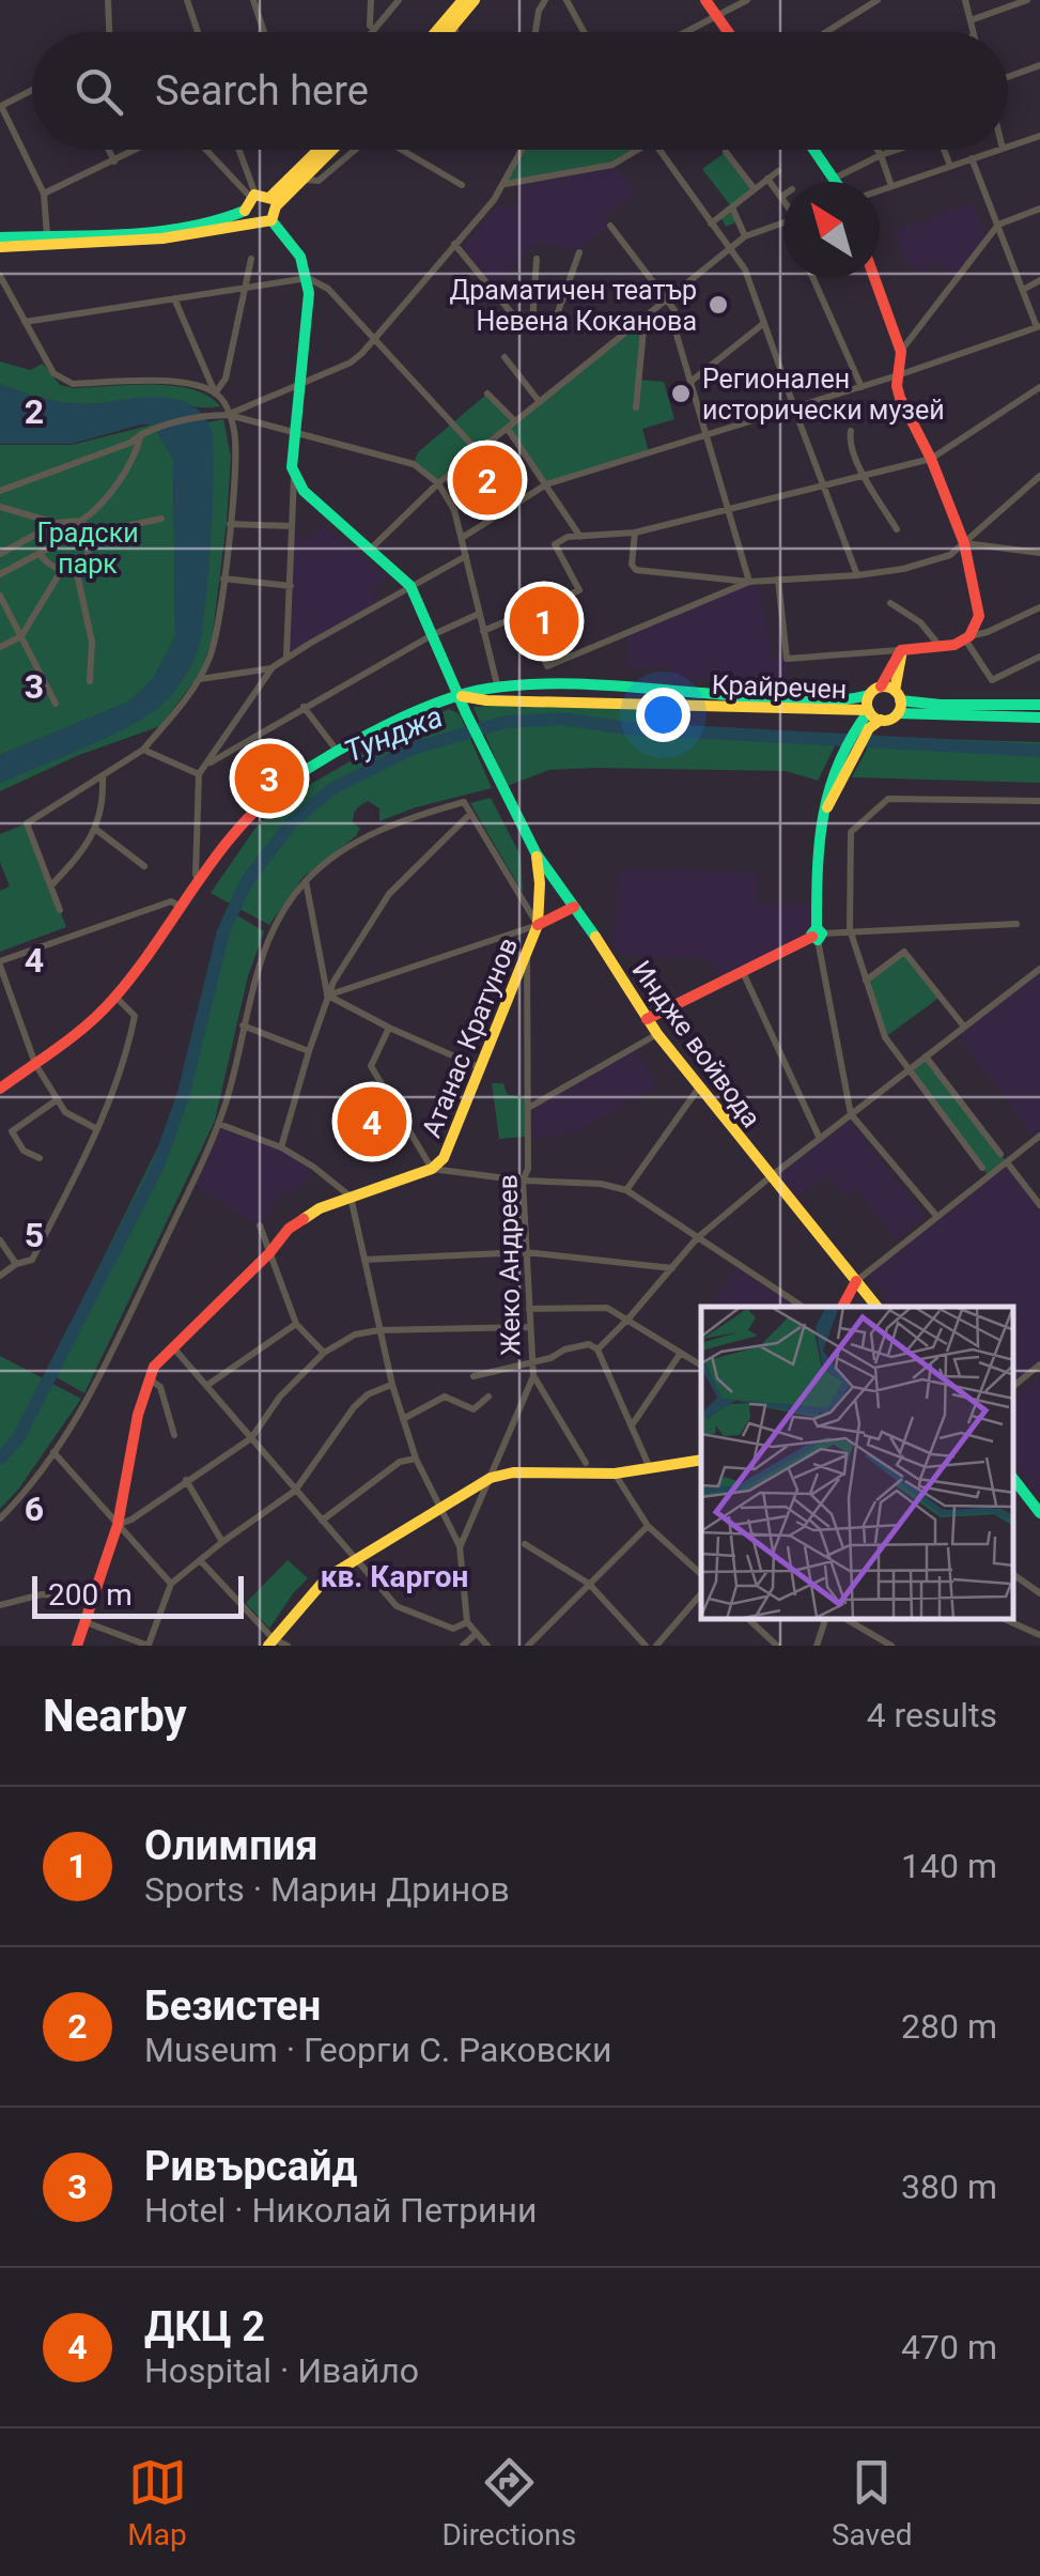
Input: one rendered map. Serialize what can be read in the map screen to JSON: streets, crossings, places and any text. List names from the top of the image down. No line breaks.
{"streets":{"street":["Крайречен","Атанас Кратунов","Индже войвода","Жеко Андреев"]},"crossings":[["Крайречен","Индже войвода"],["Атанас Кратунов","Индже войвода"],["Атанас Кратунов","Жеко Андреев"]],"districts":["кв. Каргон"],"water":["Тунджа"],"parks":["Градски парк"],"places":["Драматичен театър Невена Коканова","Регионален исторически музей"],"scale_bar":"200 m","north":"top left","page":{"search":"Search here","pins":["2","1","3","4"],"scale":"200 m","heading":["Nearby","4 results"],"list":[{"mark":"1","name":"Олимпия","note":"Sports · Марин Дринов","value":"140 m"},{"mark":"2","name":"Безистен","note":"Museum · Георги С. Раковски","value":"280 m"},{"mark":"3","name":"Ривърсайд","note":"Hotel · Николай Петрини","value":"380 m"},{"mark":"4","name":"ДКЦ 2","note":"Hospital · Ивайло","value":"470 m"}],"nav":["Map","Directions","Saved"]},"grid":{"rows":["2","3","4","5","6"]}}
